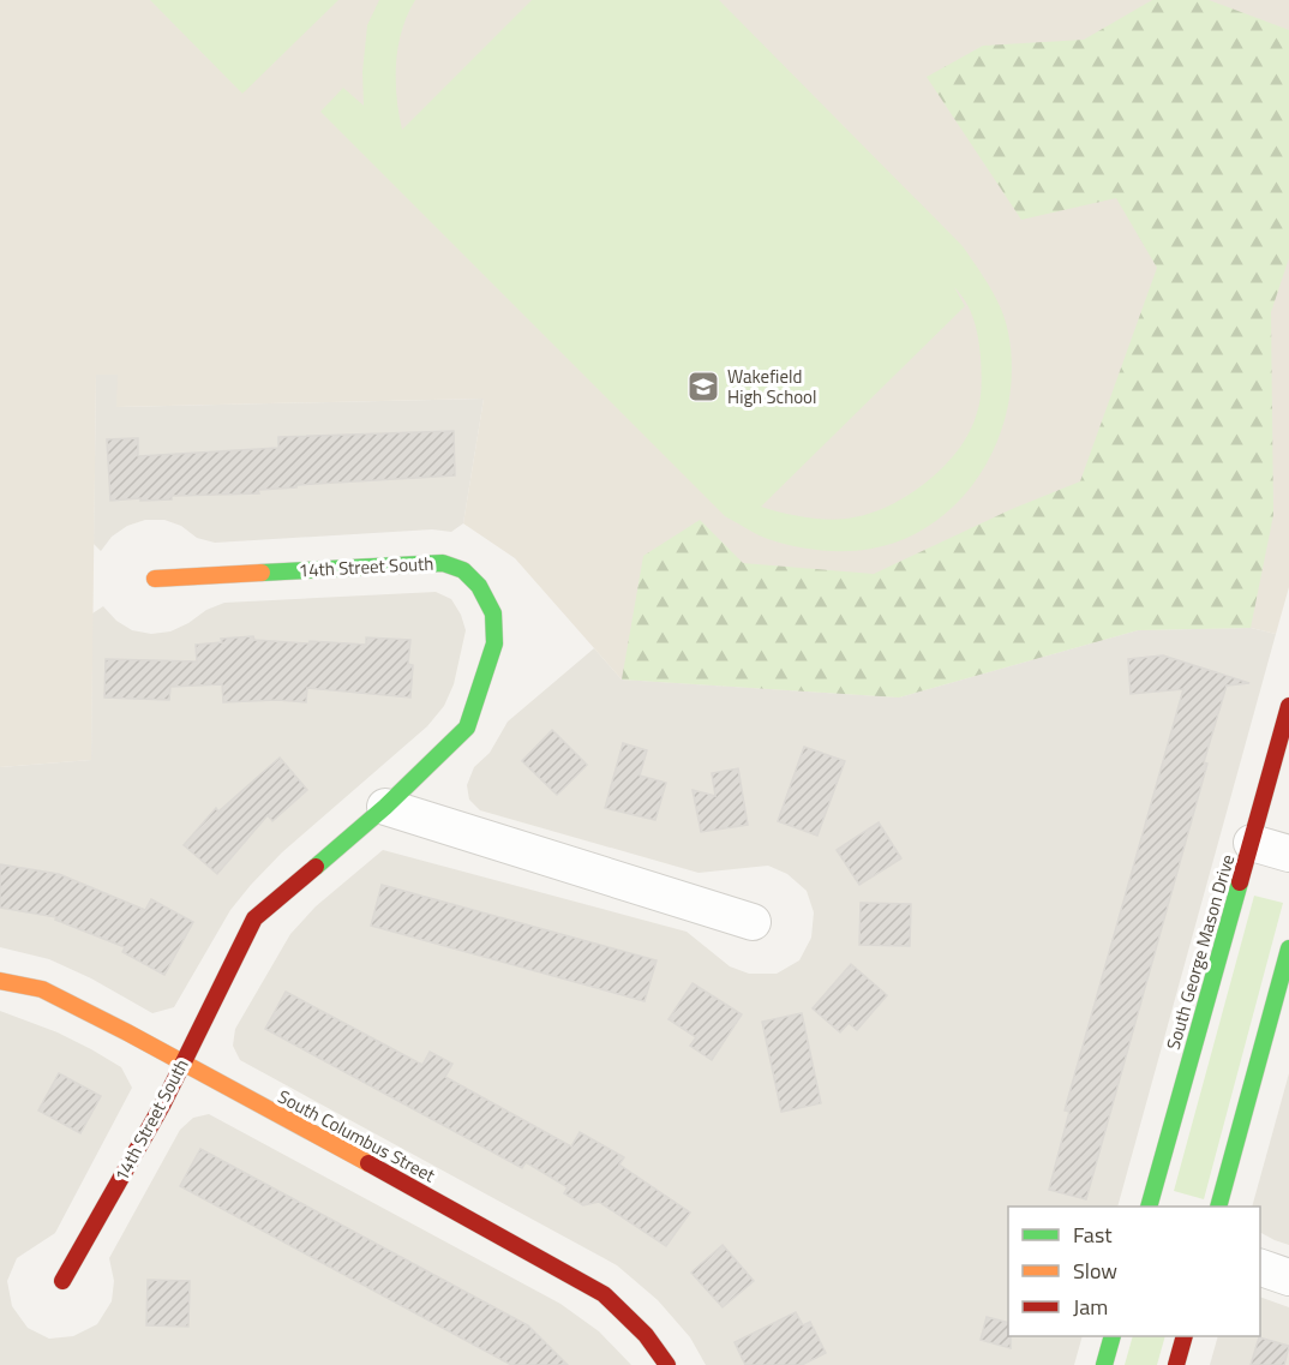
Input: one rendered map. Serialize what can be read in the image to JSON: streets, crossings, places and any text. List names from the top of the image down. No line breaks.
{"streets":{"street":["14th Street South","South George Mason Drive","South Columbus Street"]},"crossings":[["14th Street South","South Columbus Street"]],"places":{"school or university":["Wakefield High School"]},"legend":["Fast","Slow","Jam"]}
